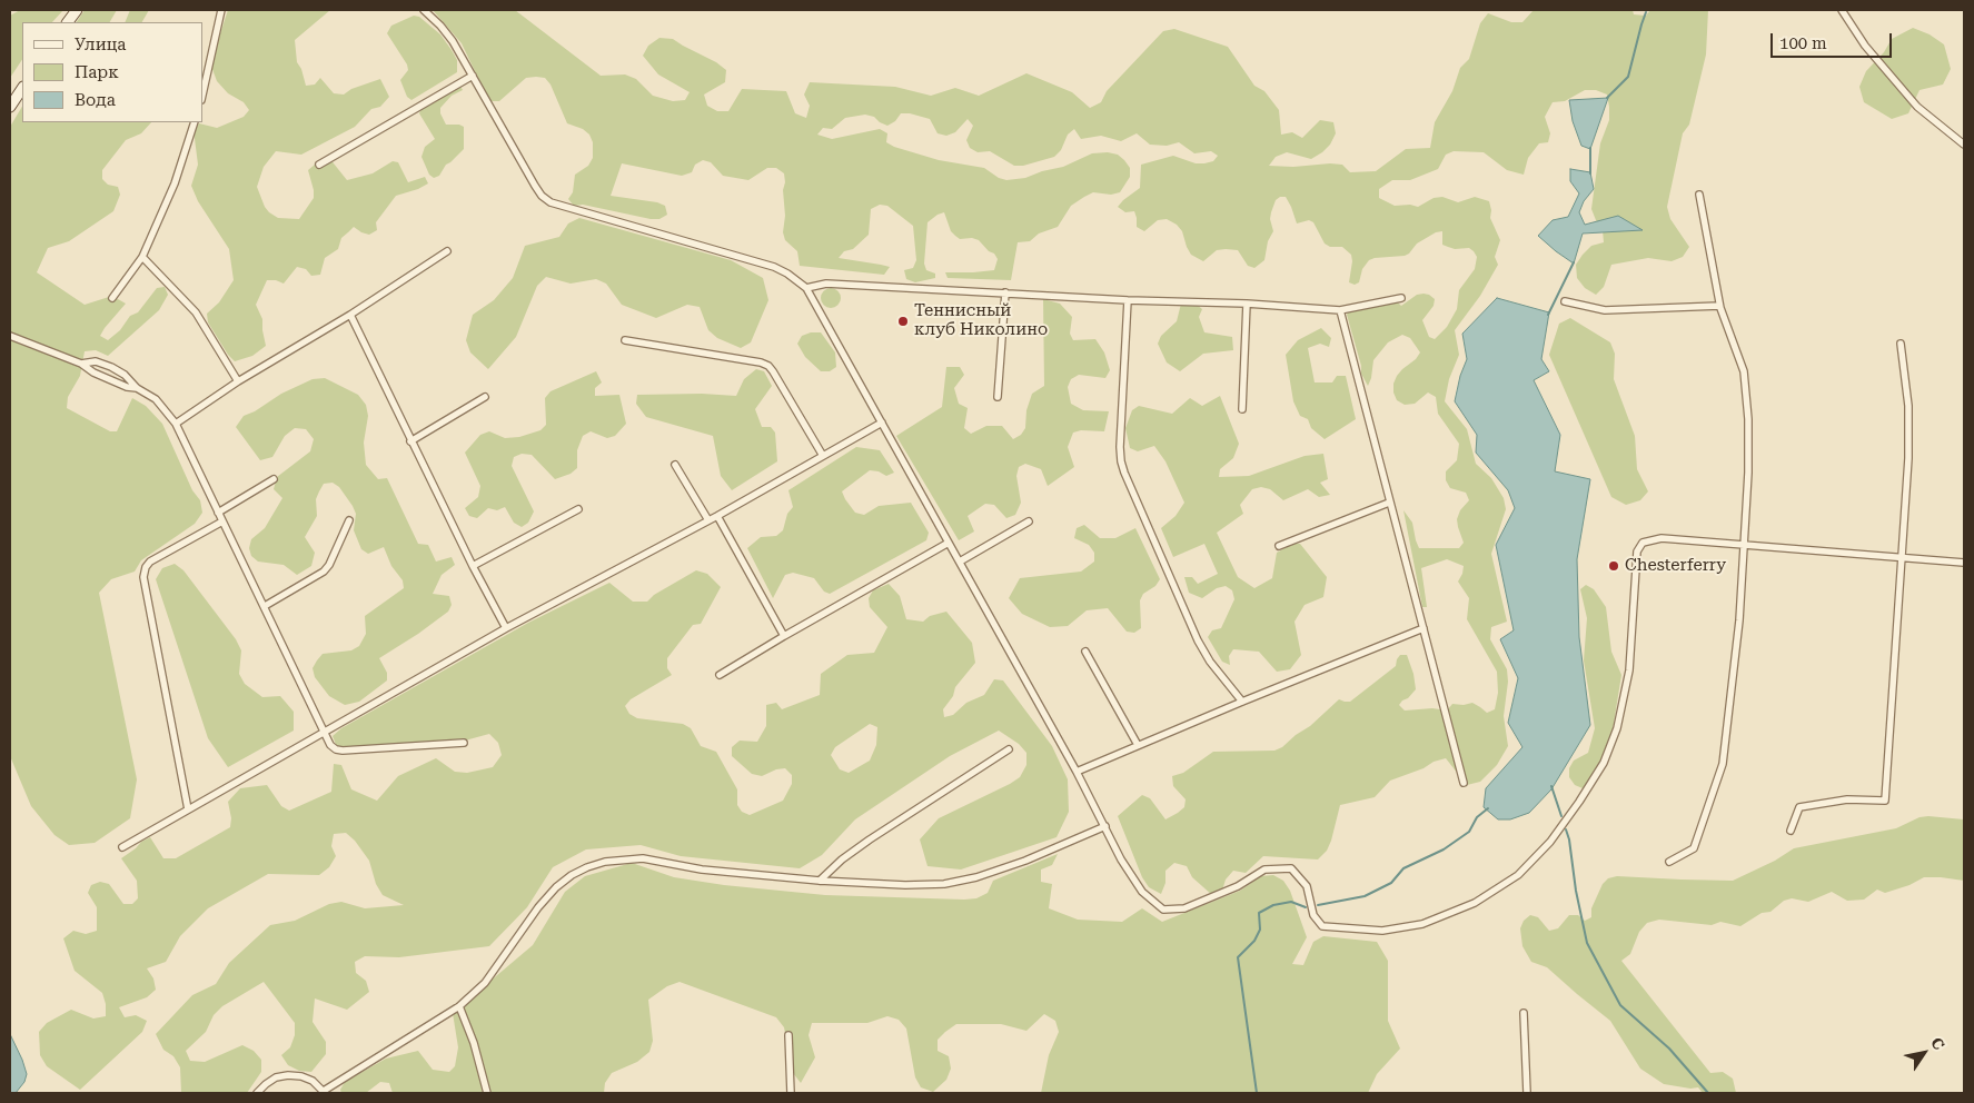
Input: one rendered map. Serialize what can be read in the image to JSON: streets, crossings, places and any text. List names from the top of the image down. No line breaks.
{"places":["Теннисный клуб Николино","Chesterferry"],"legend":["Улица","Парк","Вода"],"scale_bar":"100 m","north":"top right"}
